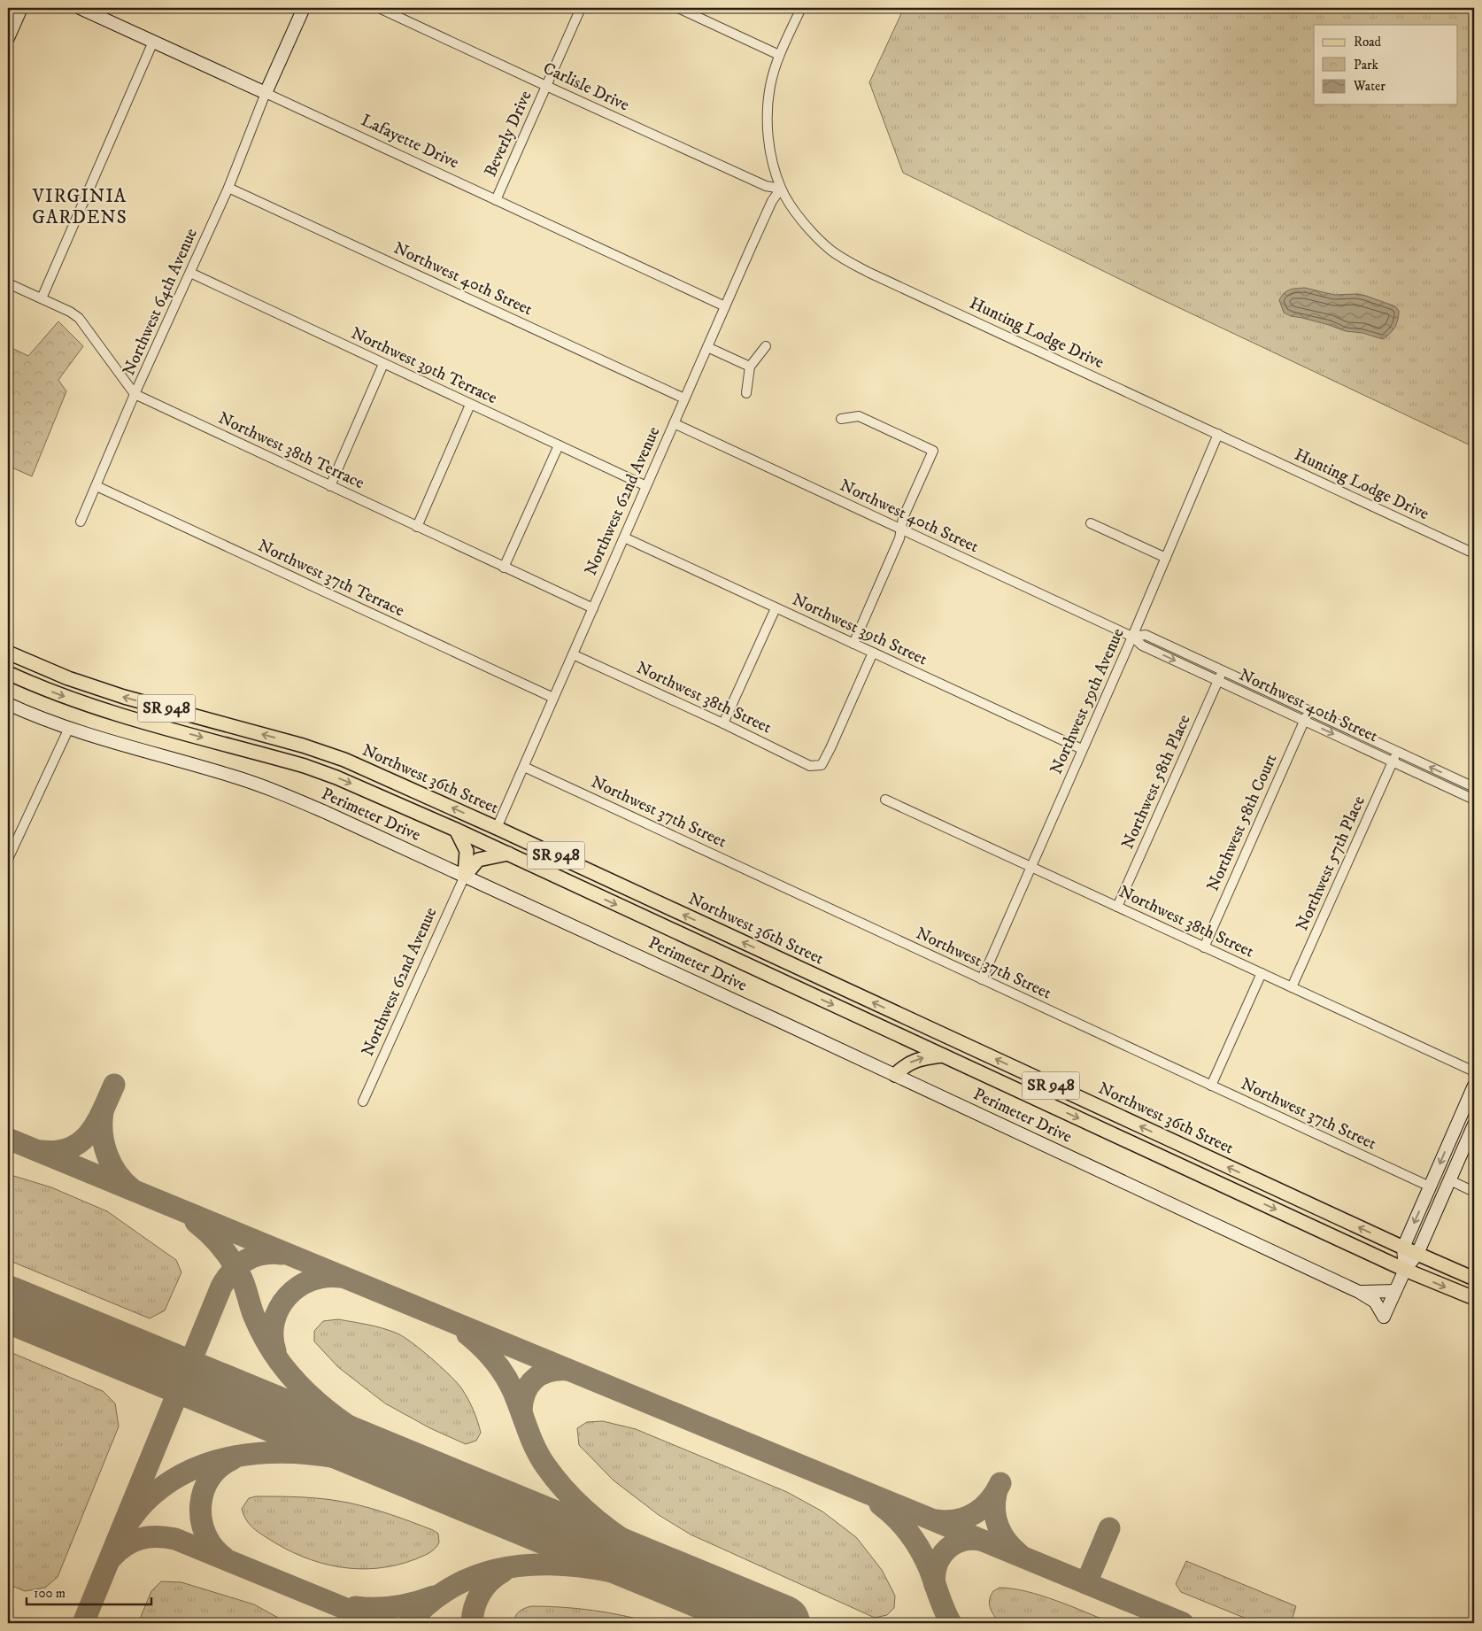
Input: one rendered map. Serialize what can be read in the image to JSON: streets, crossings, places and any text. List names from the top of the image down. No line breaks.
{"streets":{"main road":["SR 948","Northwest 36th Street"],"street":["Carlisle Drive","Beverly Drive","Lafayette Drive","Northwest 40th Street","Northwest 64th Avenue","Hunting Lodge Drive","Northwest 39th Terrace","Northwest 38th Terrace","Northwest 62nd Avenue","Northwest 37th Terrace","Northwest 39th Street","Northwest 38th Street","Northwest 59th Avenue","Northwest 58th Place","Northwest 37th Street","Perimeter Drive","Northwest 58th Court","Northwest 57th Place"]},"crossings":[["Carlisle Drive","Beverly Drive"],["Carlisle Drive","Hunting Lodge Drive"],["Carlisle Drive","Northwest 62nd Avenue"],["Beverly Drive","Lafayette Drive"],["Lafayette Drive","Northwest 64th Avenue"],["Lafayette Drive","Northwest 62nd Avenue"],["Northwest 40th Street","Northwest 64th Avenue"],["Northwest 40th Street","Northwest 62nd Avenue"],["Northwest 40th Street","Northwest 59th Avenue"],["Northwest 40th Street","Northwest 58th Place"],["Northwest 40th Street","Northwest 58th Court"],["Northwest 40th Street","Northwest 57th Place"],["Northwest 64th Avenue","Northwest 39th Terrace"],["Northwest 64th Avenue","Northwest 38th Terrace"],["Northwest 64th Avenue","Northwest 37th Terrace"],["Hunting Lodge Drive","Northwest 62nd Avenue"],["Hunting Lodge Drive","Northwest 59th Avenue"],["Northwest 39th Terrace","Northwest 62nd Avenue"],["Northwest 38th Terrace","Northwest 62nd Avenue"],["Northwest 62nd Avenue","Northwest 37th Terrace"],["Northwest 62nd Avenue","Northwest 39th Street"],["Northwest 62nd Avenue","Northwest 38th Street"],["Northwest 62nd Avenue","Northwest 36th Street"],["Northwest 62nd Avenue","Northwest 37th Street"],["Northwest 62nd Avenue","Perimeter Drive"],["Northwest 39th Street","Northwest 38th Street"],["Northwest 39th Street","Northwest 59th Avenue"],["Northwest 38th Street","Northwest 59th Avenue"],["Northwest 38th Street","Northwest 58th Place"],["Northwest 38th Street","Northwest 58th Court"],["Northwest 38th Street","Northwest 57th Place"],["Northwest 59th Avenue","Northwest 37th Street"]],"districts":["VIRGINIA GARDENS"],"legend":["Road","Park","Water"],"scale_bar":"100 m"}
